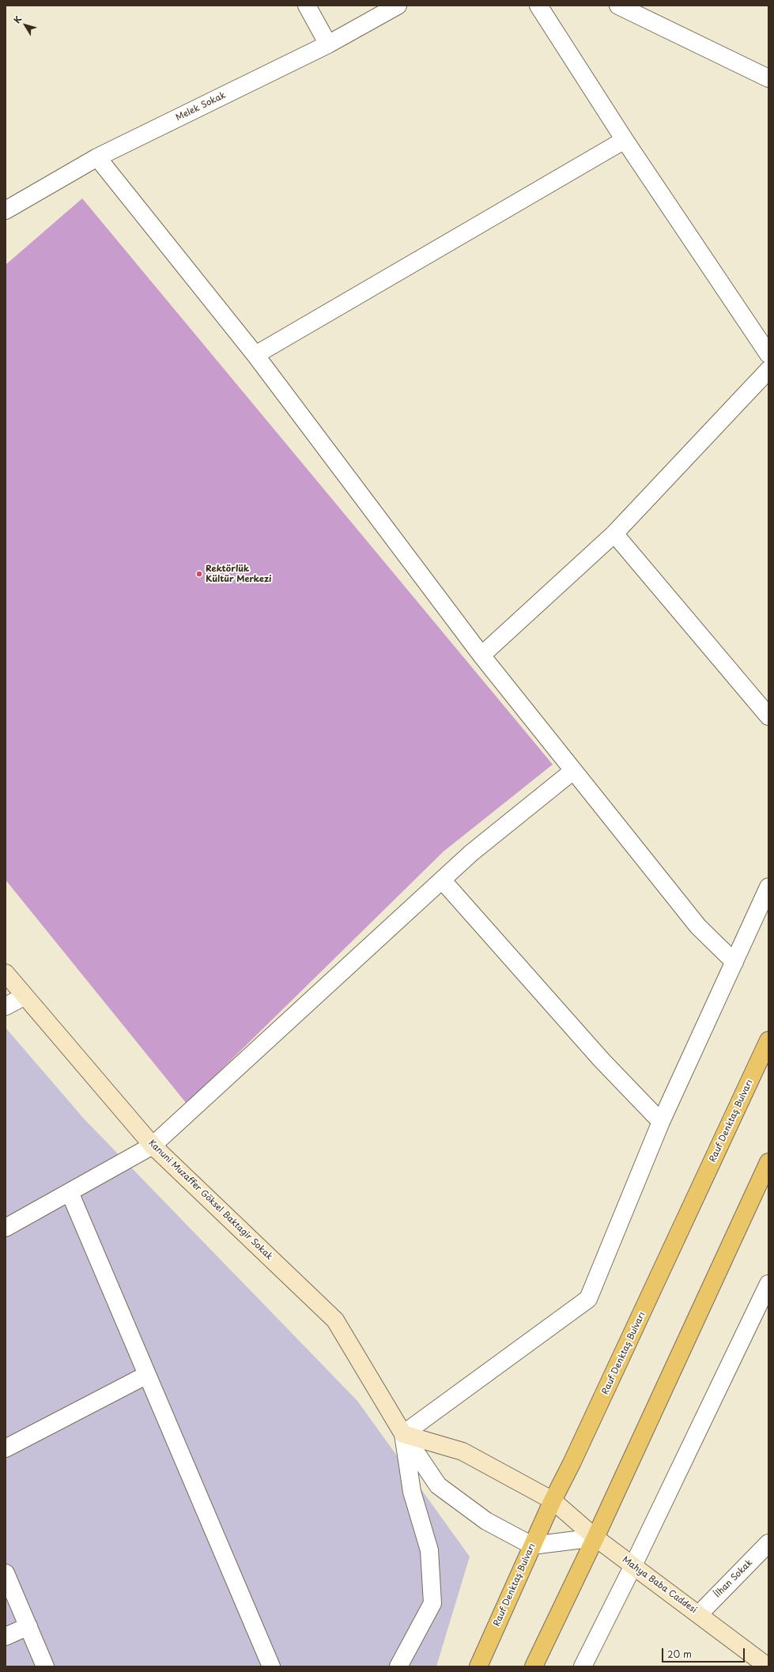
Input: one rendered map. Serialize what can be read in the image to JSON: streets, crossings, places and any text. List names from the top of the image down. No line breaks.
{"streets":{"highway":["Rauf Denktaş Bulvarı"],"street":["Melek Sokak","Kanuni Muzaffer Göksel Baktagir Sokak","İlhan Sokak","Mahya Baba Caddesi"]},"crossings":[["Rauf Denktaş Bulvarı","Kanuni Muzaffer Göksel Baktagir Sokak"],["Rauf Denktaş Bulvarı","Mahya Baba Caddesi"],["İlhan Sokak","Mahya Baba Caddesi"]],"places":["Rektörlük Kültür Merkezi"],"scale_bar":"20 m","north":"top left"}
